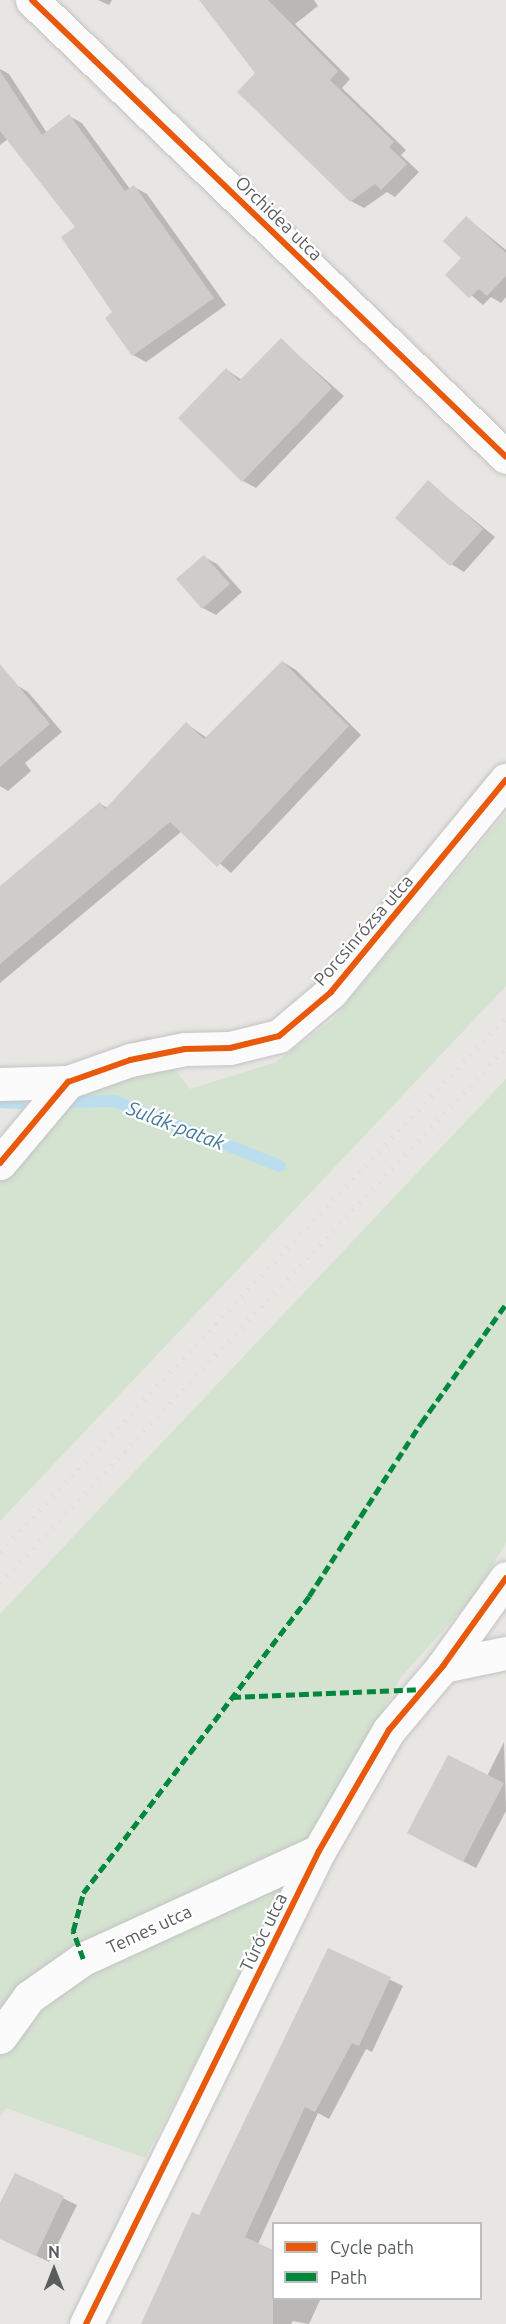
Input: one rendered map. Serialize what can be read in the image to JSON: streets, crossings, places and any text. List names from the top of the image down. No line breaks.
{"streets":{"street":["Orchidea utca","Porcsinrózsa utca","Temes utca","Túróc utca"]},"crossings":[["Temes utca","Túróc utca"]],"water":["Sulák-patak"],"legend":["Cycle path","Path"],"north":"top"}
